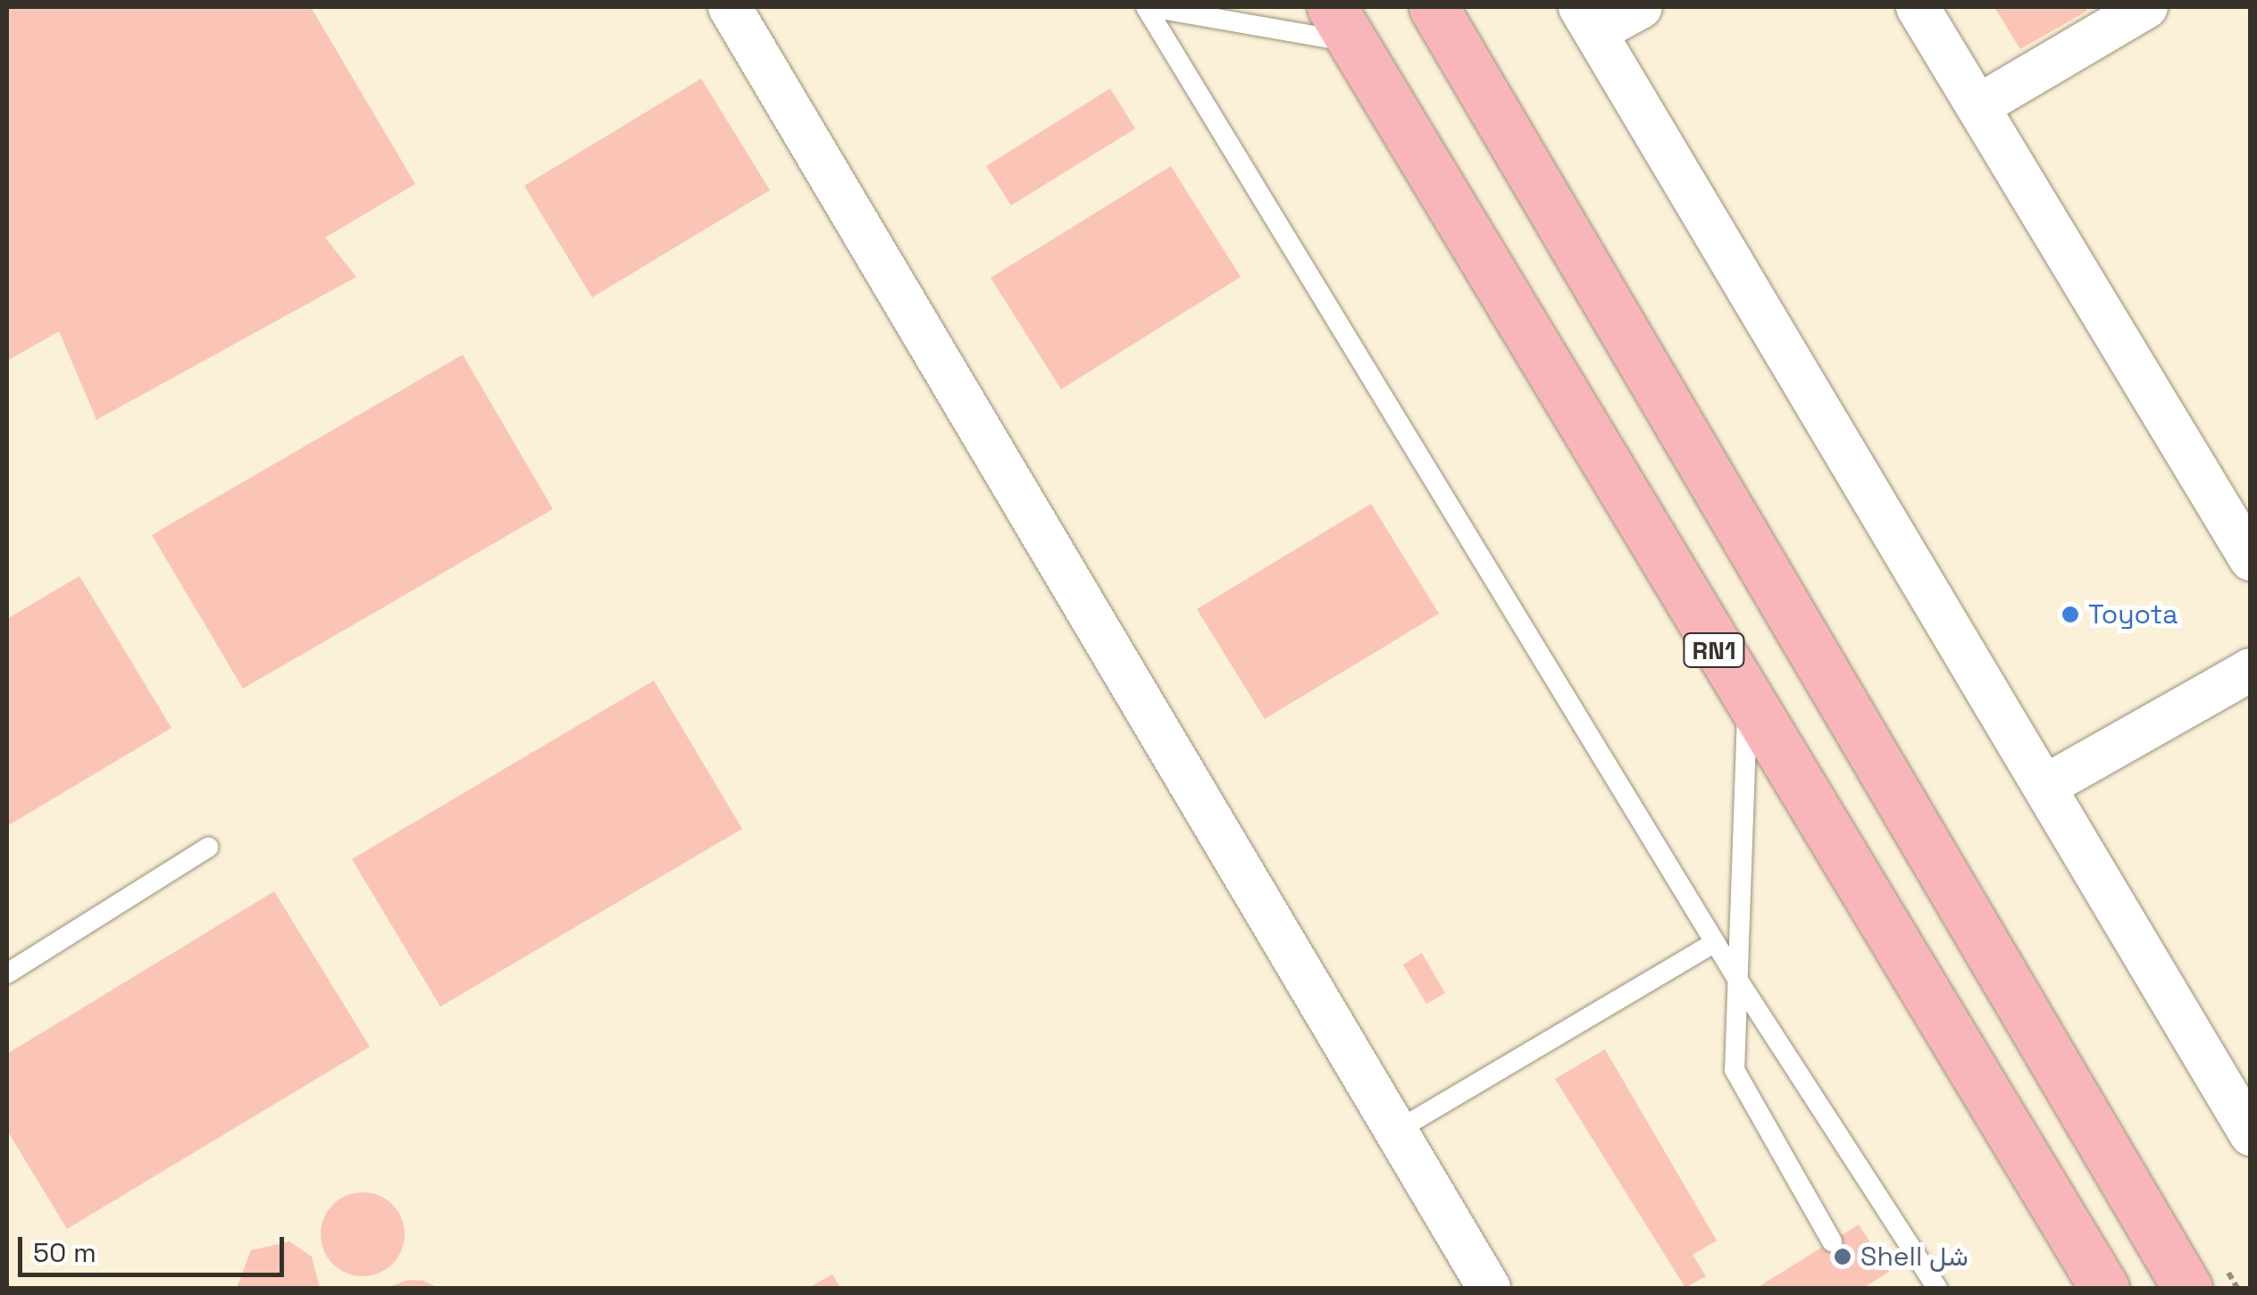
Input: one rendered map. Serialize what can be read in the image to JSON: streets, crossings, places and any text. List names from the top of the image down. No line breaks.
{"streets":{"highway":["RN1"]},"places":["Toyota","Shell شل"],"scale_bar":"50 m"}
